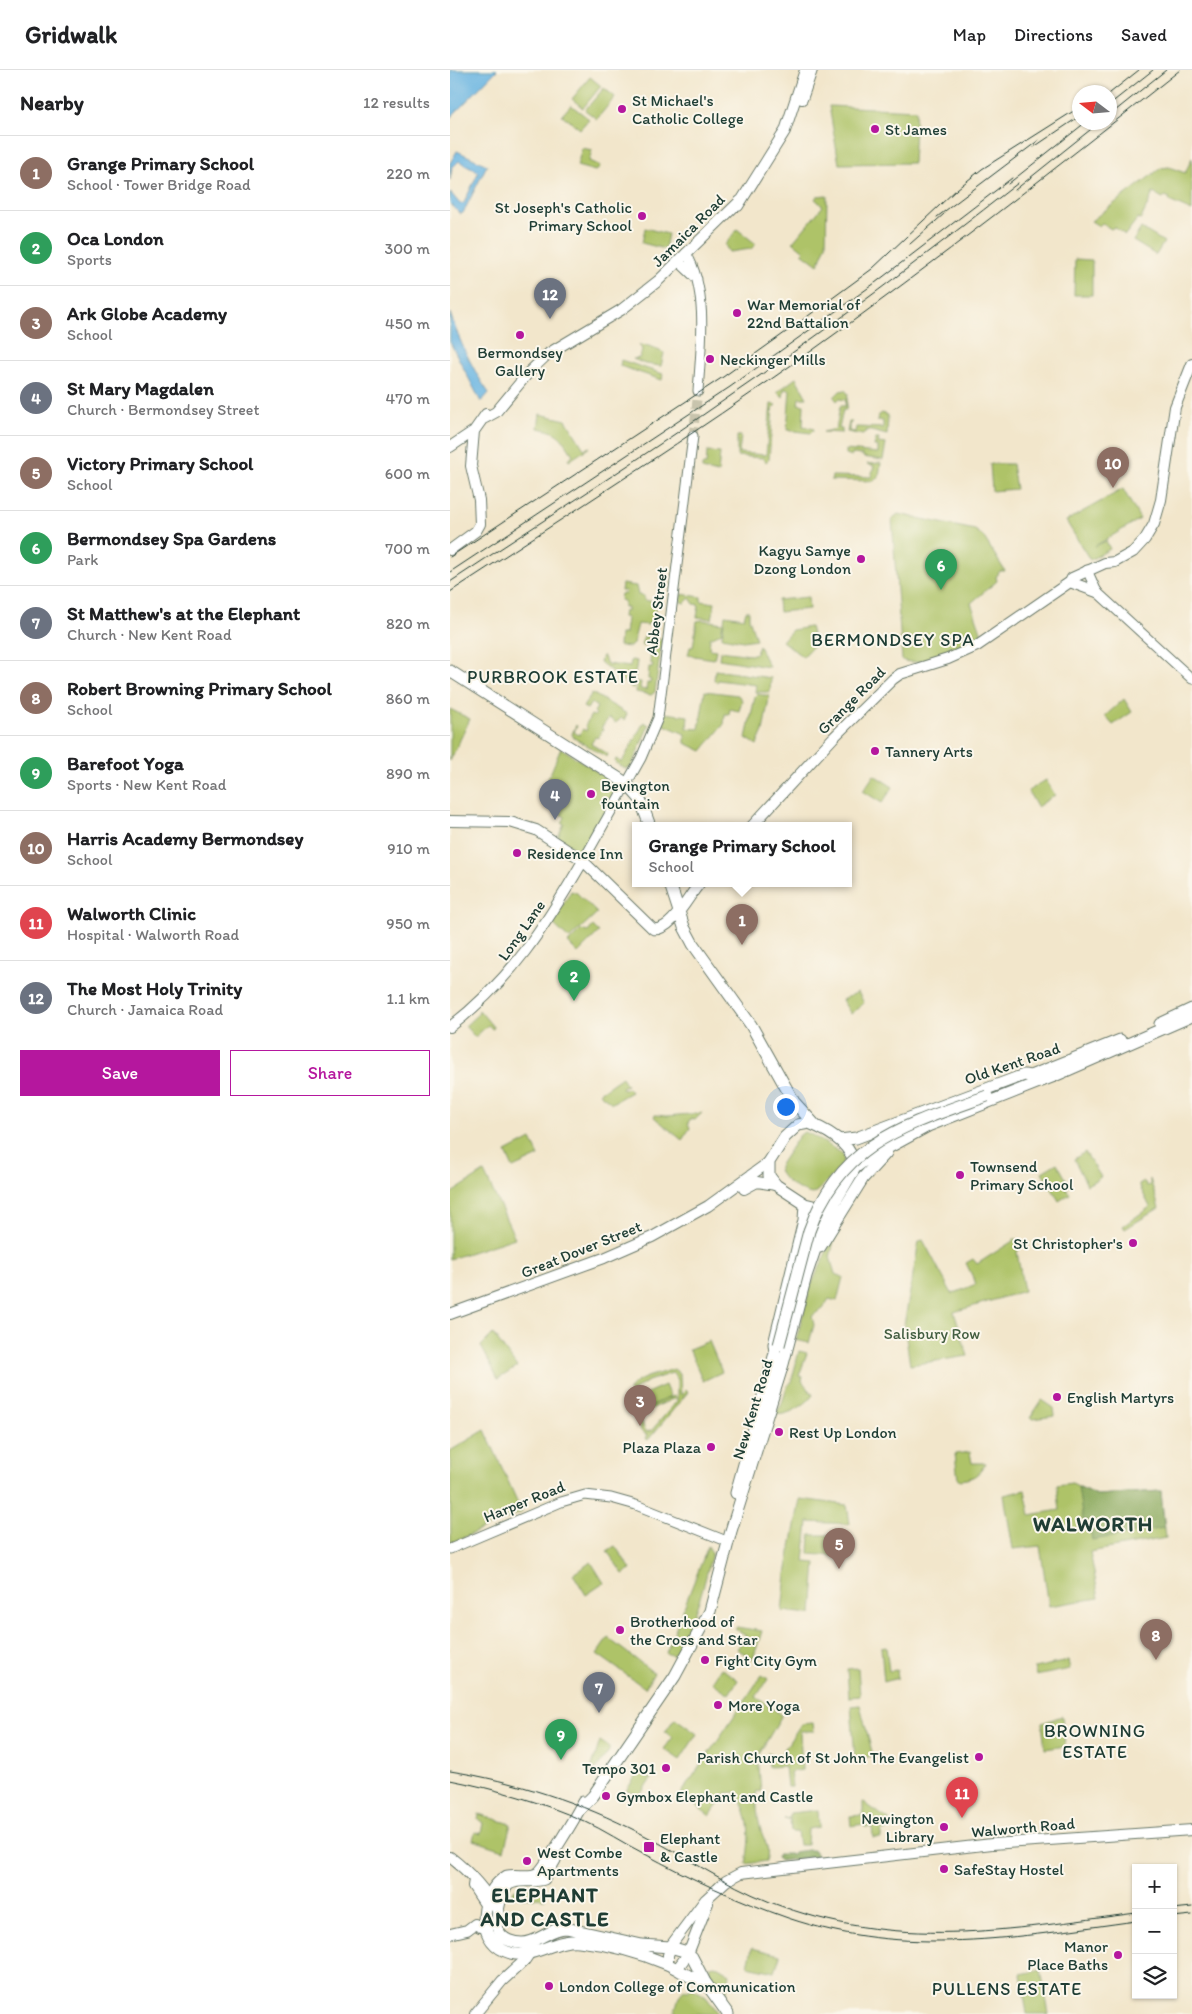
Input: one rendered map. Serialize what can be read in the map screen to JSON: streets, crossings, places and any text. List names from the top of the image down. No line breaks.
{"streets":{"highway":["Old Kent Road","New Kent Road"],"main road":["Jamaica Road","Abbey Street","Grange Road","Long Lane","Great Dover Street","Harper Road","Walworth Road"]},"crossings":[["Abbey Street","Long Lane"],["Old Kent Road","Great Dover Street"],["Old Kent Road","New Kent Road"],["Great Dover Street","New Kent Road"],["New Kent Road","Harper Road"]],"districts":["BERMONDSEY SPA","PURBROOK ESTATE","WALWORTH","BROWNING ESTATE","ELEPHANT AND CASTLE","PULLENS ESTATE"],"parks":["Salisbury Row"],"places":{"other":["St Michael's Catholic College","St James","St Joseph's Catholic Primary School","War Memorial of 22nd Battalion","Bermondsey Gallery","Neckinger Mills","Kagyu Samye Dzong London","Tannery Arts","Bevington fountain","Residence Inn","Townsend Primary School","St Christopher's","English Martyrs","Rest Up London","Plaza Plaza","Brotherhood of the Cross and Star","Fight City Gym","More Yoga","Parish Church of St John The Evangelist","Tempo 301","Gymbox Elephant and Castle","Newington Library","West Combe Apartments","SafeStay Hostel","Manor Place Baths","London College of Communication"],"transit":["Elephant & Castle"]},"north":"left","page":{"header":"Gridwalk","nav":["Map","Directions","Saved"],"heading":["Nearby","12 results"],"list":[{"mark":"1","name":"Grange Primary School","note":"School · Tower Bridge Road","value":"220 m"},{"mark":"2","name":"Oca London","note":"Sports","value":"300 m"},{"mark":"3","name":"Ark Globe Academy","note":"School","value":"450 m"},{"mark":"4","name":"St Mary Magdalen","note":"Church · Bermondsey Street","value":"470 m"},{"mark":"5","name":"Victory Primary School","note":"School","value":"600 m"},{"mark":"6","name":"Bermondsey Spa Gardens","note":"Park","value":"700 m"},{"mark":"7","name":"St Matthew's at the Elephant","note":"Church · New Kent Road","value":"820 m"},{"mark":"8","name":"Robert Browning Primary School","note":"School","value":"860 m"},{"mark":"9","name":"Barefoot Yoga","note":"Sports · New Kent Road","value":"890 m"},{"mark":"10","name":"Harris Academy Bermondsey","note":"School","value":"910 m"},{"mark":"11","name":"Walworth Clinic","note":"Hospital · Walworth Road","value":"950 m"},{"mark":"12","name":"The Most Holy Trinity","note":"Church · Jamaica Road","value":"1.1 km"}],"pins":["12","10","6","4","1","2","3","5","8","7","9","11"],"popup":["Grange Primary School","School"],"buttons":["Save","Share"],"map_buttons":["+","−"]}}
